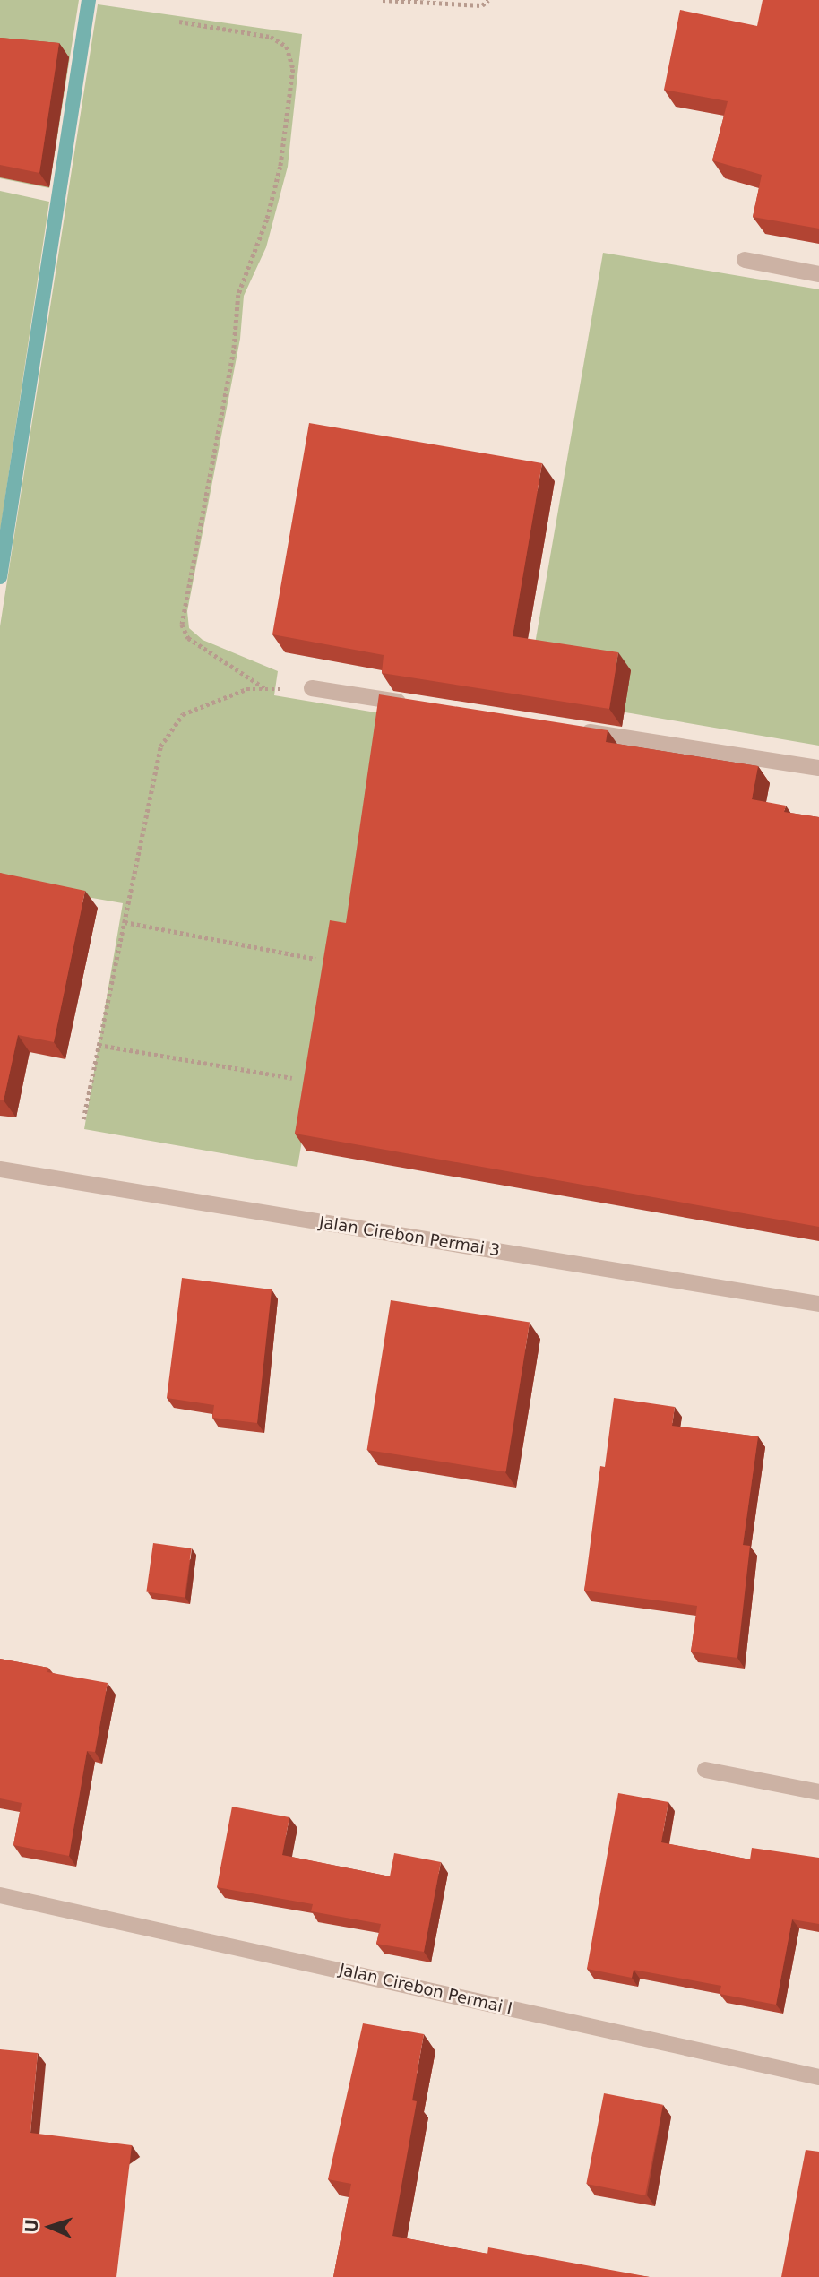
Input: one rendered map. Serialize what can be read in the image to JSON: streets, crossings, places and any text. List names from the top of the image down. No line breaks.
{"streets":{"street":["Jalan Cirebon Permai 3","Jalan Cirebon Permai I"]},"north":"left"}
